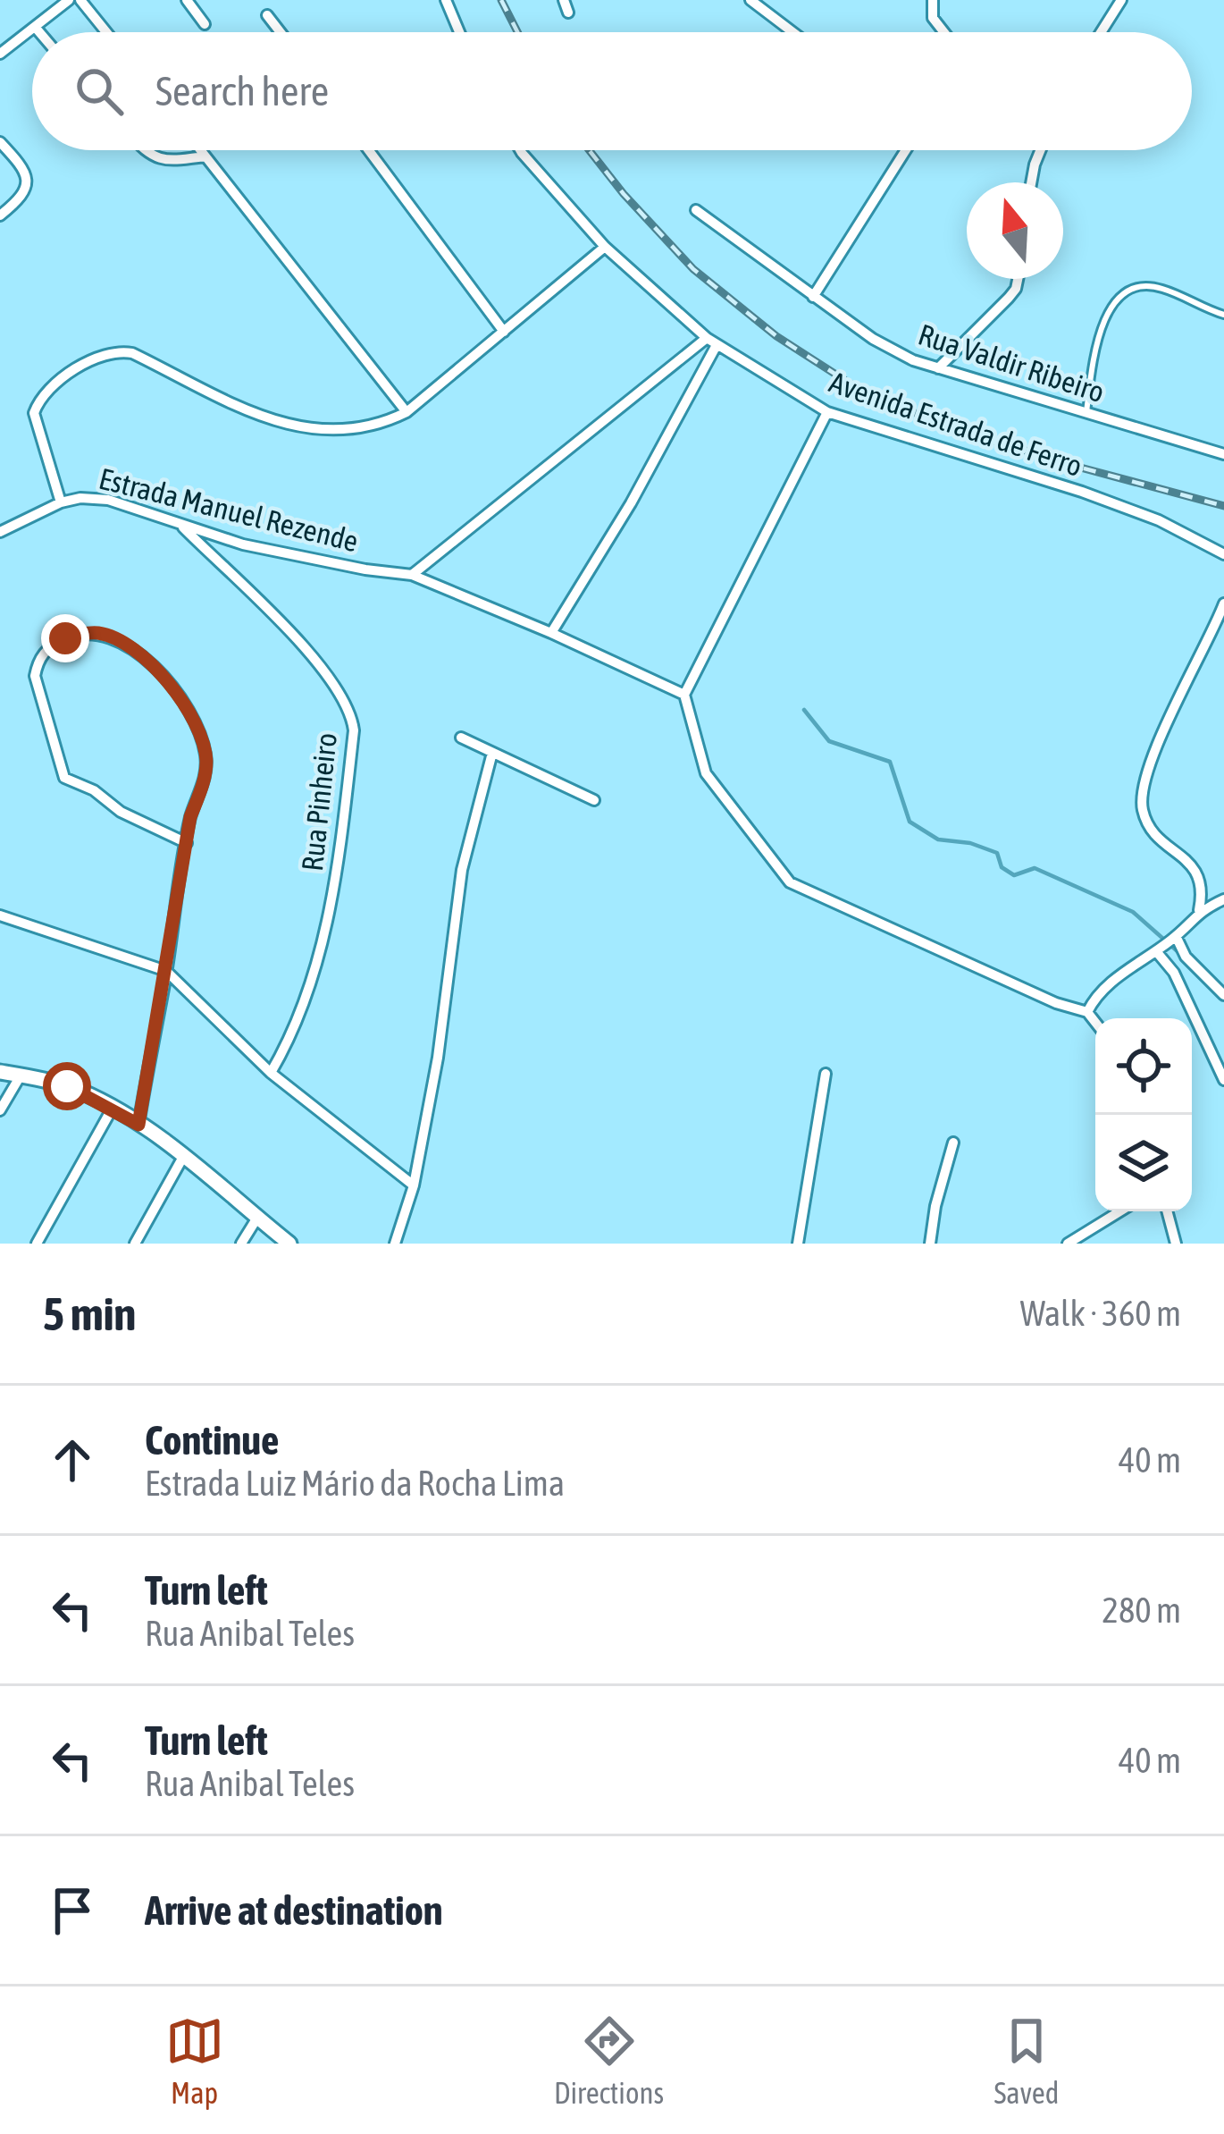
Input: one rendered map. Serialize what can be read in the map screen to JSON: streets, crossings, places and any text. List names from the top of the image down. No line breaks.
{"streets":{"street":["Rua Valdir Ribeiro","Avenida Estrada de Ferro","Estrada Manuel Rezende","Rua Pinheiro"]},"crossings":[["Estrada Manuel Rezende","Rua Pinheiro"]],"north":"top","page":{"search":"Search here","heading":["5 min","Walk · 360 m"],"list":[["Continue","Estrada Luiz Mário da Rocha Lima","40 m"],["Turn left","Rua Anibal Teles","280 m"],["Turn left","Rua Anibal Teles","40 m"],"Arrive at destination"],"nav":["Map","Directions","Saved"]}}
